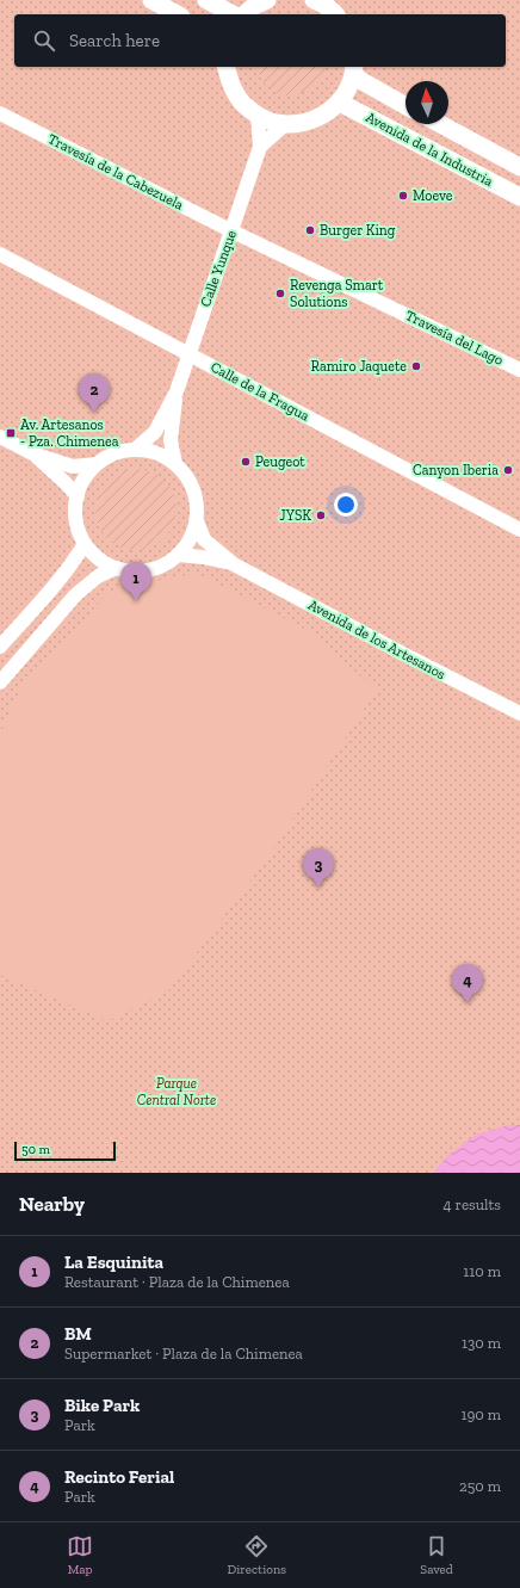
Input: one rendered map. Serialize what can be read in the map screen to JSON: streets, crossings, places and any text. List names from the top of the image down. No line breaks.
{"streets":{"street":["Avenida de la Industria","Travesía de la Cabezuela","Calle Yunque","Travesía del Lago","Calle de la Fragua","Avenida de los Artesanos"]},"crossings":[["Travesía de la Cabezuela","Calle Yunque"],["Travesía de la Cabezuela","Travesía del Lago"],["Calle Yunque","Travesía del Lago"],["Calle Yunque","Calle de la Fragua"],["Calle Yunque","Avenida de los Artesanos"]],"parks":["Parque Central Norte"],"places":{"other":["Moeve","Burger King","Revenga Smart Solutions","Ramiro Jaquete","Peugeot","Canyon Iberia","JYSK"],"transit":["Av. Artesanos - Pza. Chimenea"]},"scale_bar":"50 m","north":"top","page":{"search":"Search here","pins":["2","1","3","4"],"scale":"50 m","heading":["Nearby","4 results"],"list":[{"mark":"1","name":"La Esquinita","note":"Restaurant · Plaza de la Chimenea","value":"110 m"},{"mark":"2","name":"BM","note":"Supermarket · Plaza de la Chimenea","value":"130 m"},{"mark":"3","name":"Bike Park","note":"Park","value":"190 m"},{"mark":"4","name":"Recinto Ferial","note":"Park","value":"250 m"}],"nav":["Map","Directions","Saved"]}}
